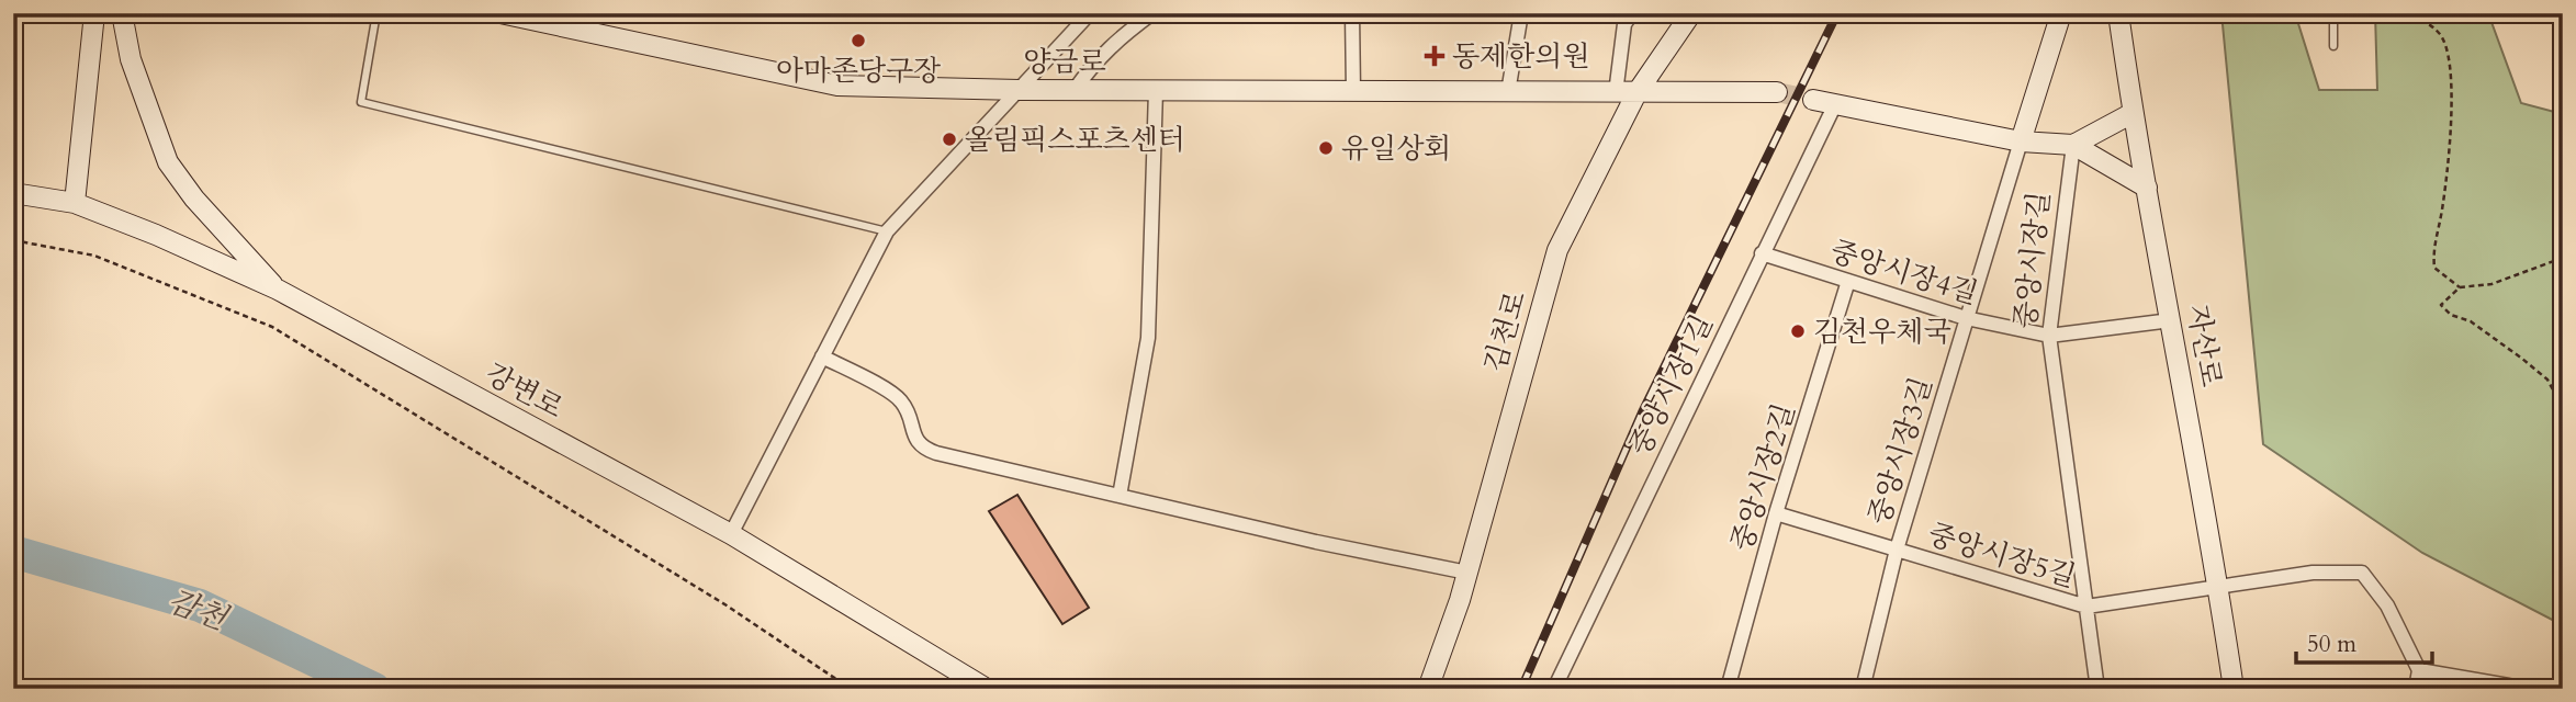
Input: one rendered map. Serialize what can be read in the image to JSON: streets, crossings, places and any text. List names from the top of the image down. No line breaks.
{"streets":{"street":["양금로","중앙시장길","중앙시장4길","김천로","자산로","중앙시장1길","강변로","중앙시장3길","중앙시장2길","중앙시장5길"]},"crossings":[["양금로","김천로"],["중앙시장길","중앙시장4길"],["중앙시장길","중앙시장5길"],["중앙시장4길","자산로"],["중앙시장4길","중앙시장1길"],["중앙시장4길","중앙시장3길"],["중앙시장4길","중앙시장2길"],["자산로","중앙시장5길"],["중앙시장3길","중앙시장5길"],["중앙시장2길","중앙시장5길"]],"water":["감천"],"places":{"other":["아마존당구장","올림픽스포츠센터","유일상회","김천우체국"],"health":["동제한의원"]},"scale_bar":"50 m"}
